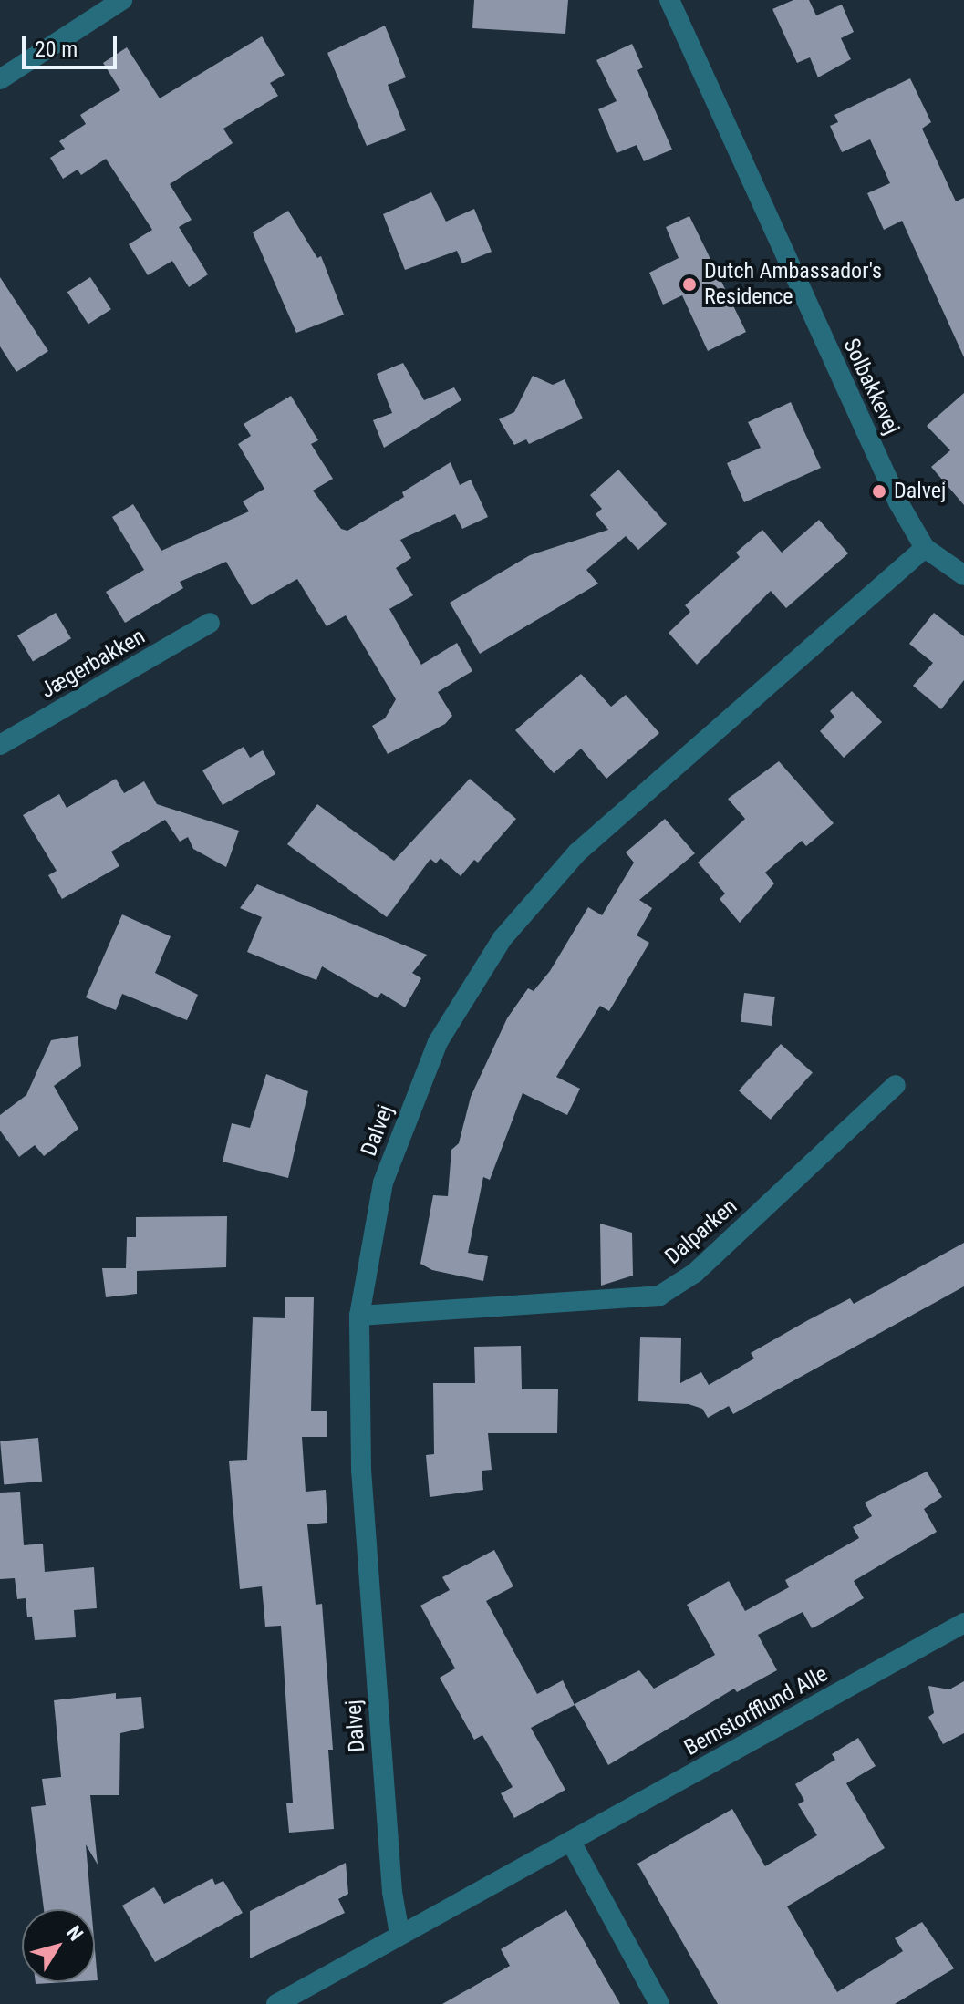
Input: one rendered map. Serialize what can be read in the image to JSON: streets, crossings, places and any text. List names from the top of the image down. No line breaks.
{"streets":{"street":["Solbakkevej","Jægerbakken","Dalvej","Dalparken","Bernstorfflund Alle"]},"crossings":[["Solbakkevej","Dalvej"],["Dalvej","Dalparken"],["Dalvej","Bernstorfflund Alle"]],"places":["Dutch Ambassador's Residence","Dalvej"],"scale_bar":"20 m","north":"top right"}
